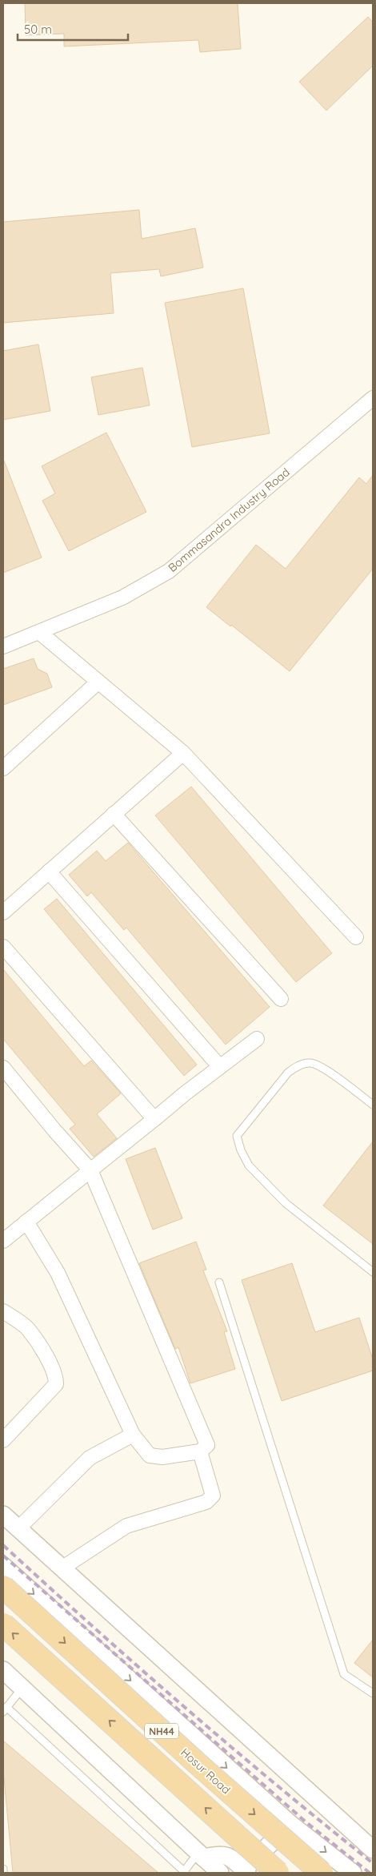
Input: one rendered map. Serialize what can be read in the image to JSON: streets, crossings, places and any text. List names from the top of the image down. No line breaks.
{"streets":{"highway":["NH44","Hosur Road"],"street":["Bommasandra Industry Road"]},"scale_bar":"50 m"}
